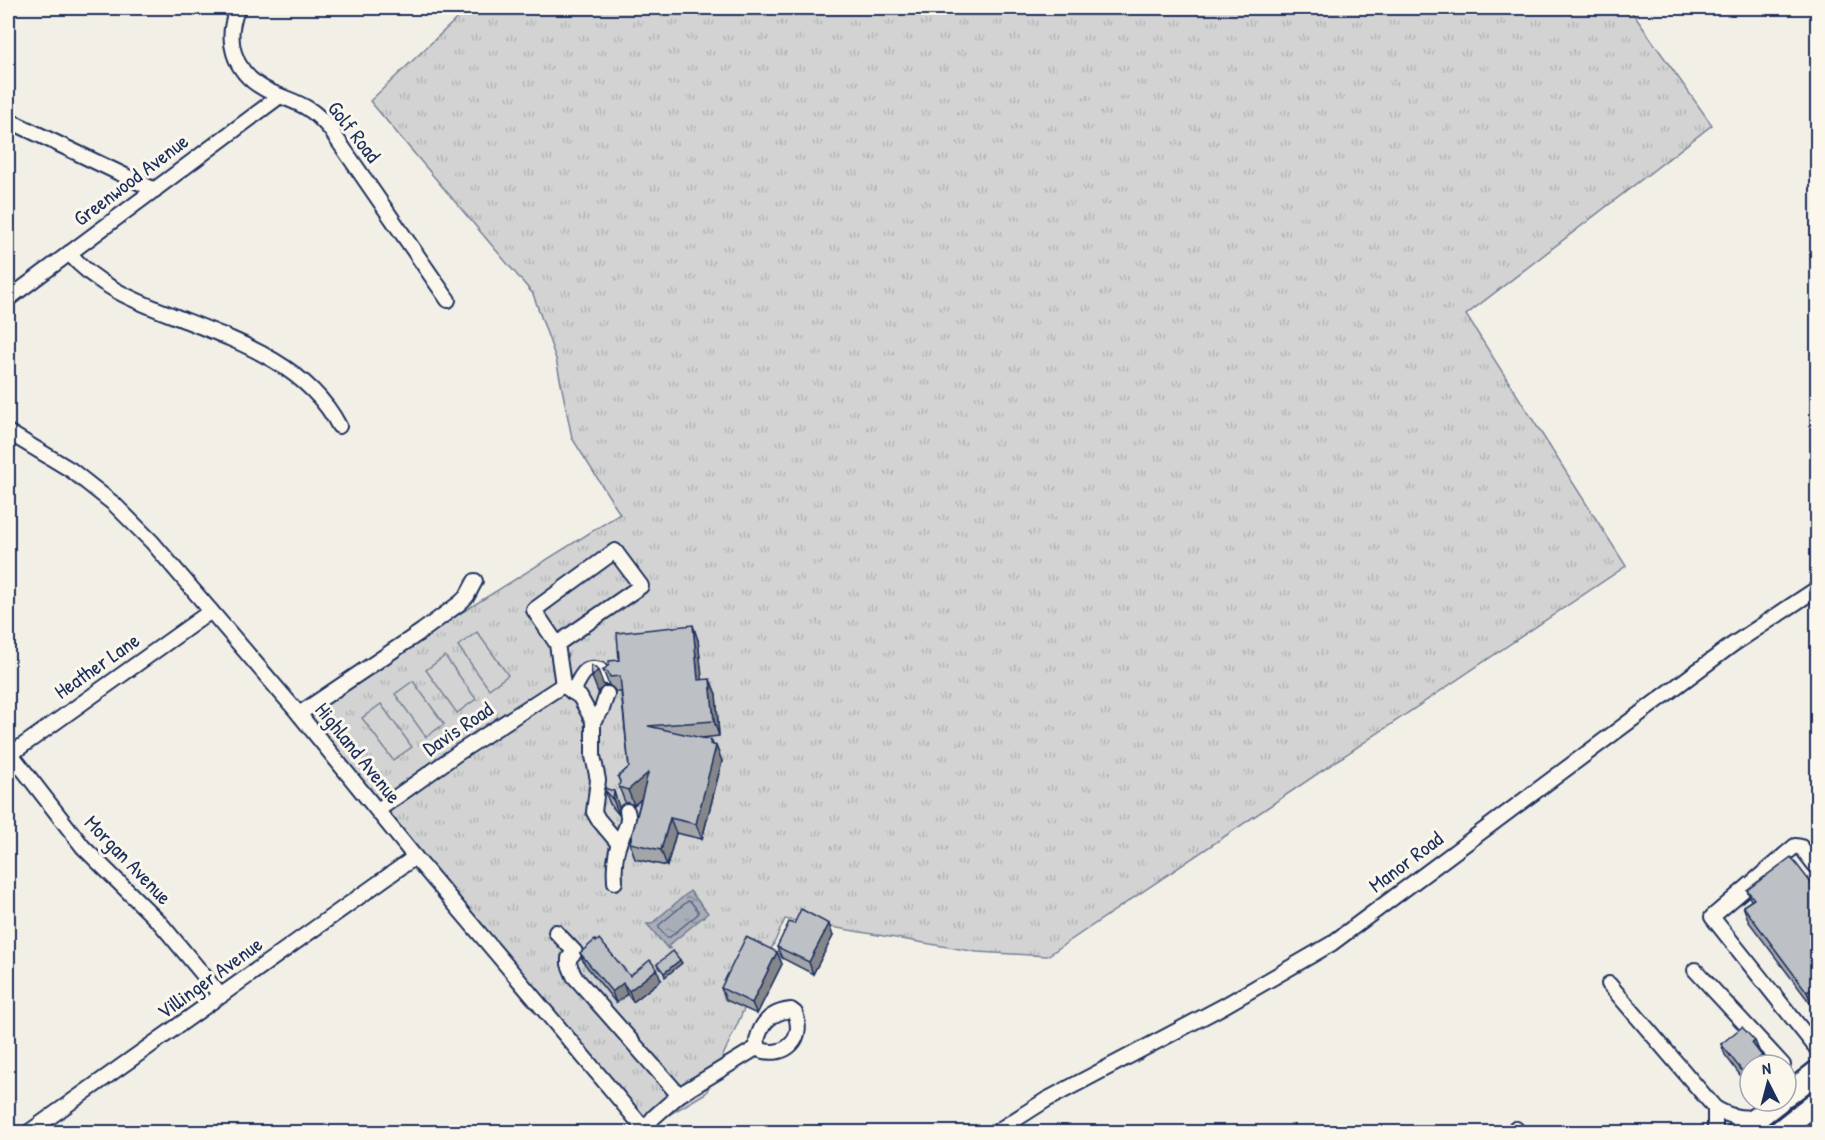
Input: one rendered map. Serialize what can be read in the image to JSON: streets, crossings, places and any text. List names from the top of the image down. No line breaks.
{"streets":{"street":["Golf Road","Greenwood Avenue","Heather Lane","Davis Road","Highland Avenue","Morgan Avenue","Manor Road","Villinger Avenue"]},"crossings":[["Golf Road","Greenwood Avenue"],["Heather Lane","Highland Avenue"],["Heather Lane","Morgan Avenue"],["Davis Road","Highland Avenue"],["Highland Avenue","Villinger Avenue"],["Morgan Avenue","Villinger Avenue"]],"north":"top"}
